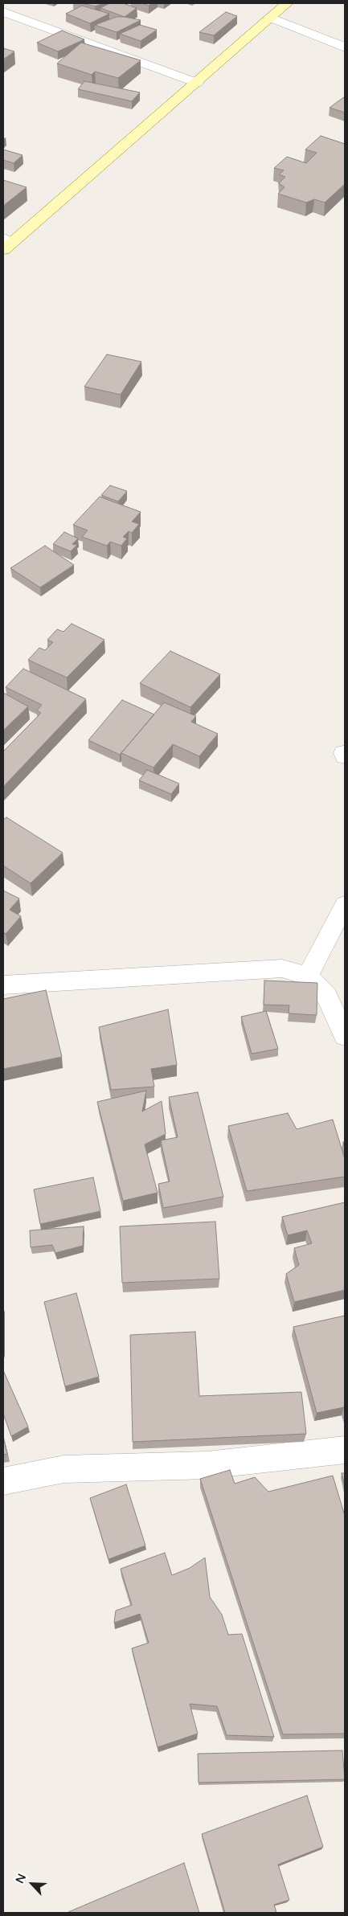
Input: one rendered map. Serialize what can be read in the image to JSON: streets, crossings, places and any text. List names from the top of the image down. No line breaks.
{"north":"top left"}
